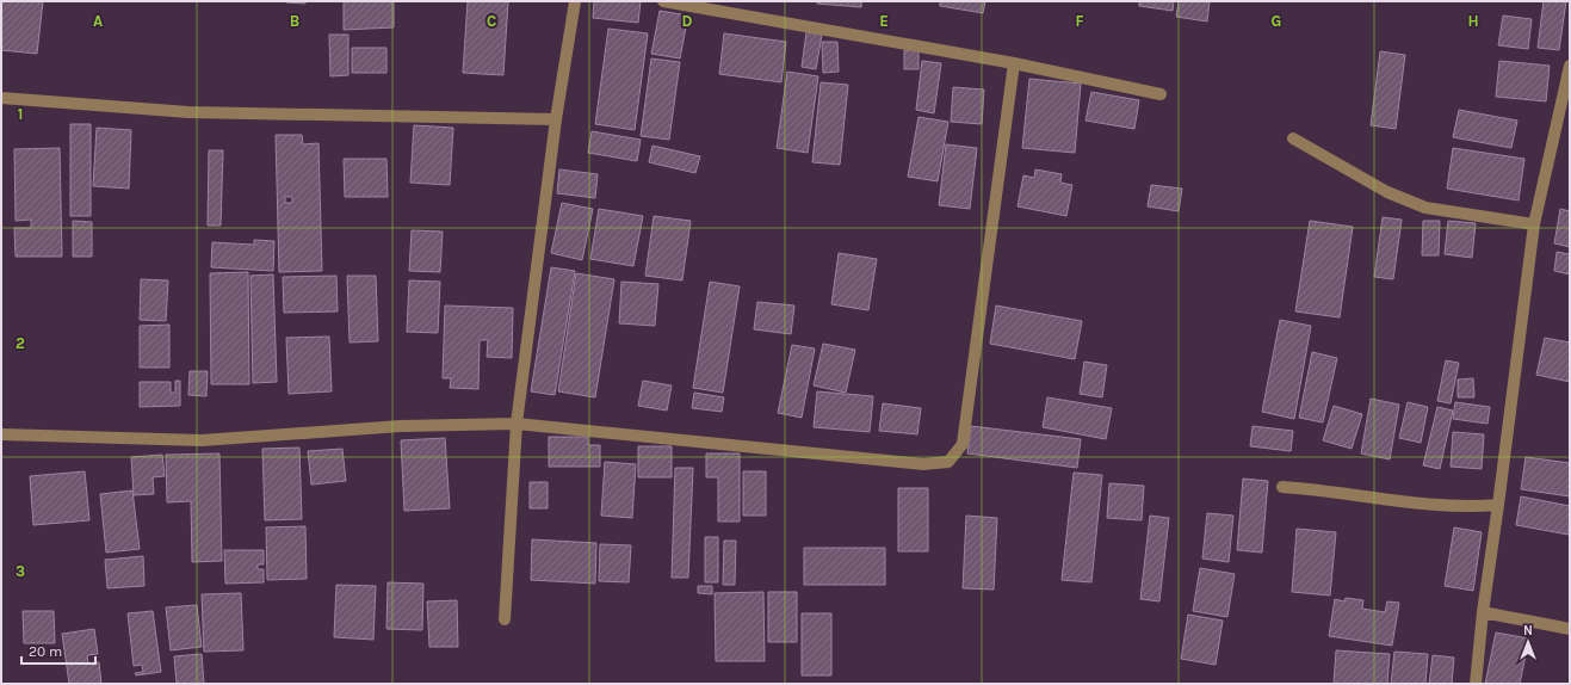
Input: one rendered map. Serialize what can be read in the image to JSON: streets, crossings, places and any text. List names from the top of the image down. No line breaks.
{"scale_bar":"20 m","north":"top","grid":{"columns":["A","B","C","D","E","F","G","H"],"rows":["1","2","3"]}}
